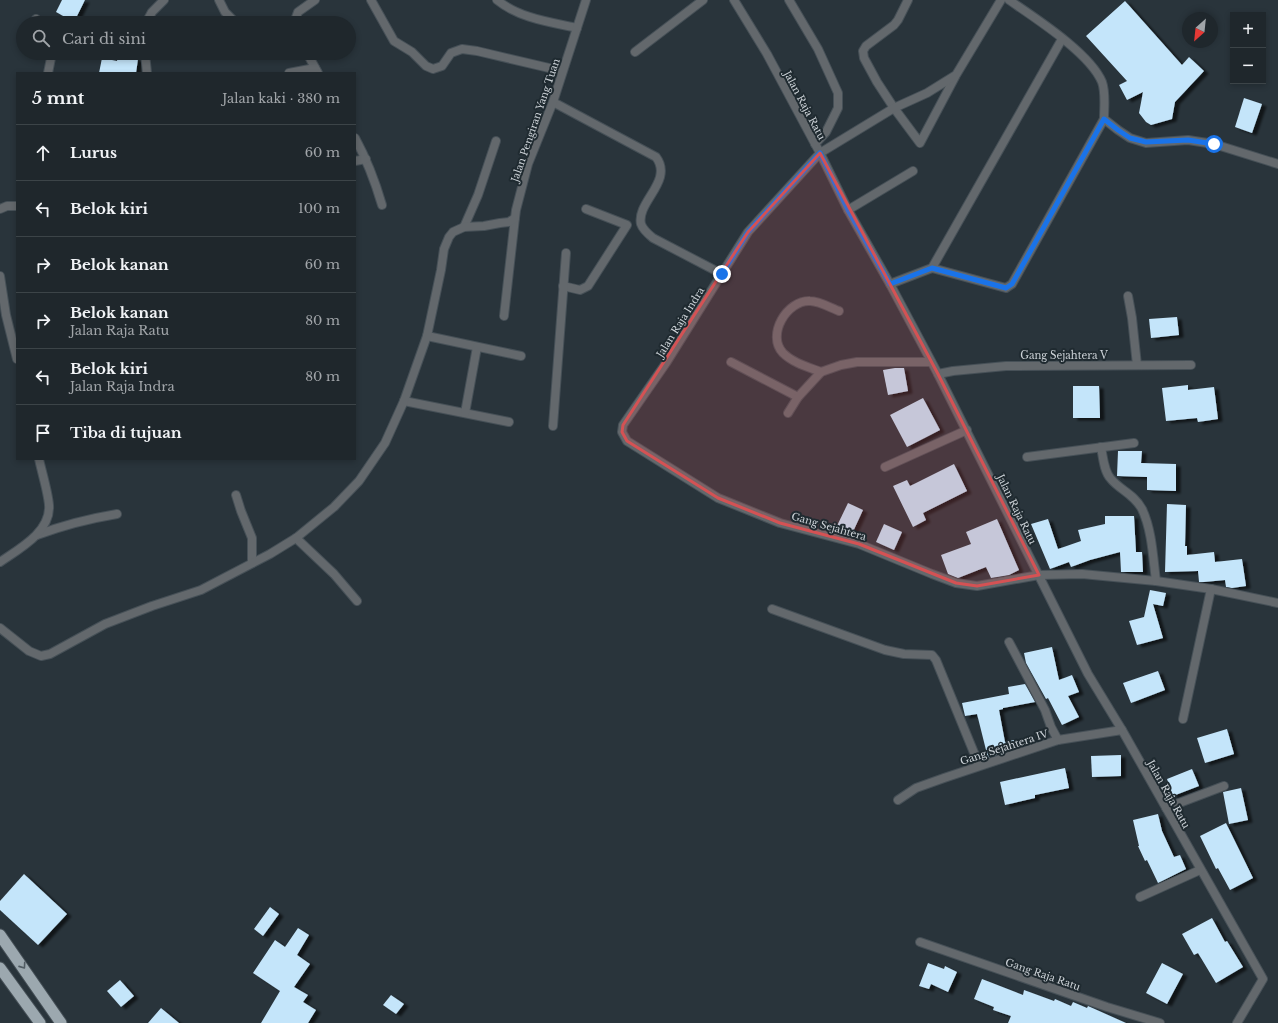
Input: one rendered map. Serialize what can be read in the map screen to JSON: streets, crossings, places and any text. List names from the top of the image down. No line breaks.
{"streets":{"street":["Jalan Raja Ratu","Jalan Pengiran Yang Tuan","Jalan Raja Indra","Gang Sejahtera V","Gang Sejahtera","Gang Sejahtera IV","Gang Raja Ratu"]},"crossings":[["Jalan Raja Ratu","Jalan Raja Indra"],["Jalan Raja Ratu","Gang Sejahtera V"],["Jalan Raja Ratu","Gang Sejahtera"],["Jalan Raja Ratu","Gang Sejahtera IV"],["Jalan Raja Indra","Gang Sejahtera"]],"north":"bottom left","page":{"map_buttons":["+","−"],"search":"Cari di sini","heading":["5 mnt","Jalan kaki · 380 m"],"list":[["Lurus","60 m"],["Belok kiri","100 m"],["Belok kanan","60 m"],["Belok kanan","Jalan Raja Ratu","80 m"],["Belok kiri","Jalan Raja Indra","80 m"],"Tiba di tujuan"]}}
